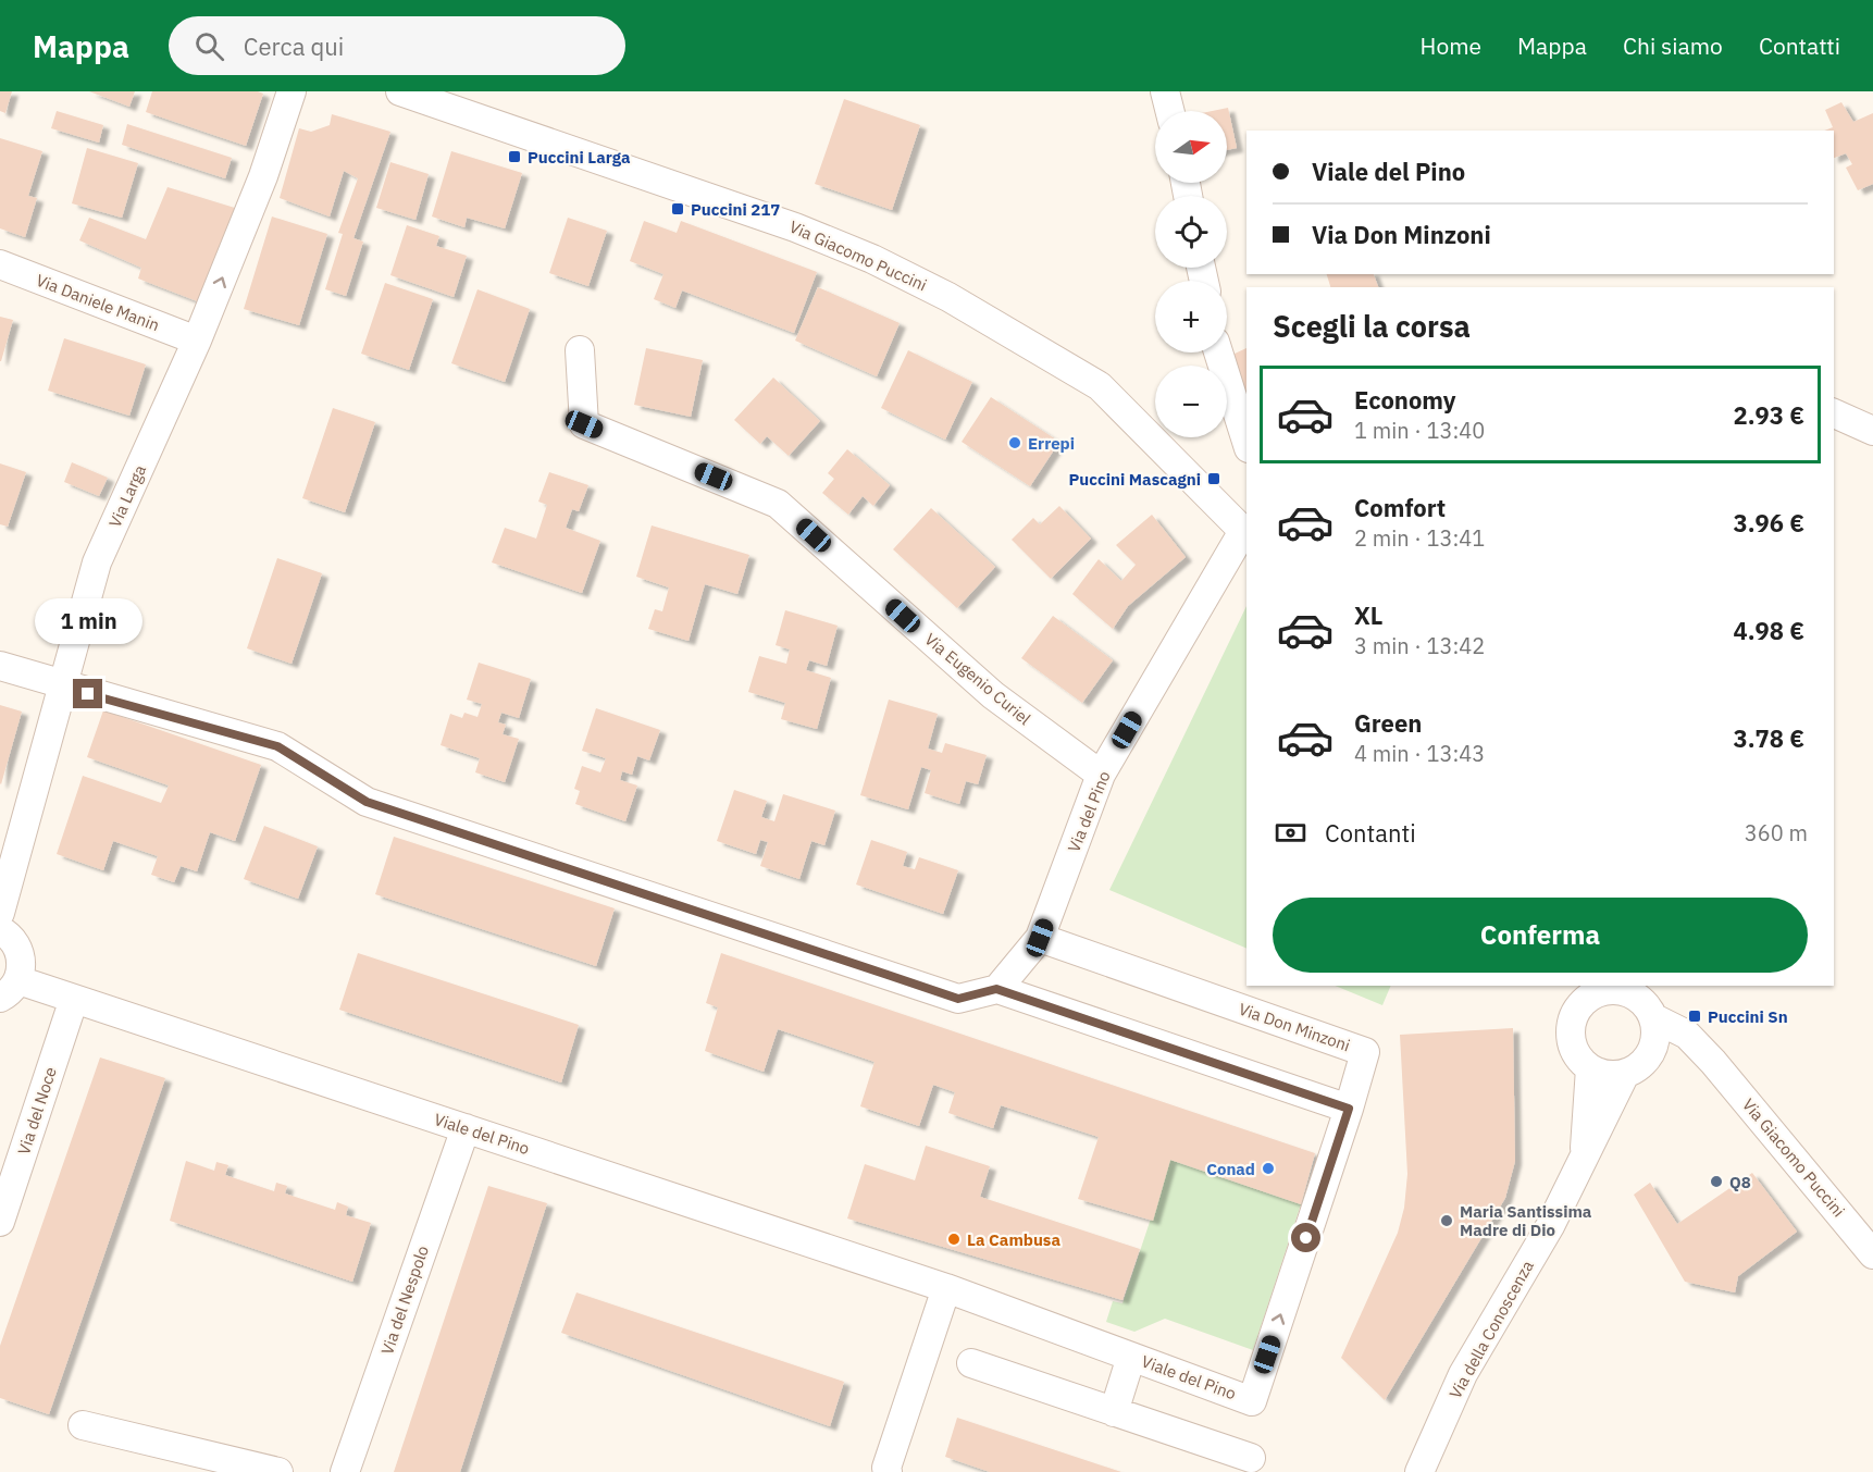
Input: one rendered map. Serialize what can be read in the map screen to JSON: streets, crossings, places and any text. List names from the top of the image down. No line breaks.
{"streets":{"street":["Via Giacomo Puccini","Via Daniele Manin","Via Larga","Via Eugenio Curiel","Via del Pino","Via Don Minzoni","Via del Noce","Viale del Pino","Via del Nespolo","Via della Conoscenza"]},"crossings":[["Via Giacomo Puccini","Via del Pino"],["Via Giacomo Puccini","Via della Conoscenza"],["Via Daniele Manin","Via Larga"],["Via Eugenio Curiel","Via del Pino"],["Via del Pino","Via Don Minzoni"],["Via Don Minzoni","Viale del Pino"],["Via del Noce","Viale del Pino"],["Viale del Pino","Via del Nespolo"]],"places":{"transit":["Puccini Larga","Puccini 217","Puccini Mascagni","Puccini Sn"],"other":["Errepi","Conad","Q8","Maria Santissima Madre di Dio","La Cambusa"]},"north":"right","page":{"header":"Mappa","search":"Cerca qui","nav":["Home","Mappa","Chi siamo","Contatti"],"map_buttons":["+","−"],"banner":["Viale del Pino","Via Don Minzoni"],"heading":"Scegli la corsa","list":[{"name":"Economy","note":"1 min · 13:40","value":"2.93 €"},{"name":"Comfort","note":"2 min · 13:41","value":"3.96 €"},{"name":"XL","note":"3 min · 13:42","value":"4.98 €"},{"name":"Green","note":"4 min · 13:43","value":"3.78 €"}],"bubble":"1 min","pay":["Contanti","360 m"],"buttons":"Conferma"}}
